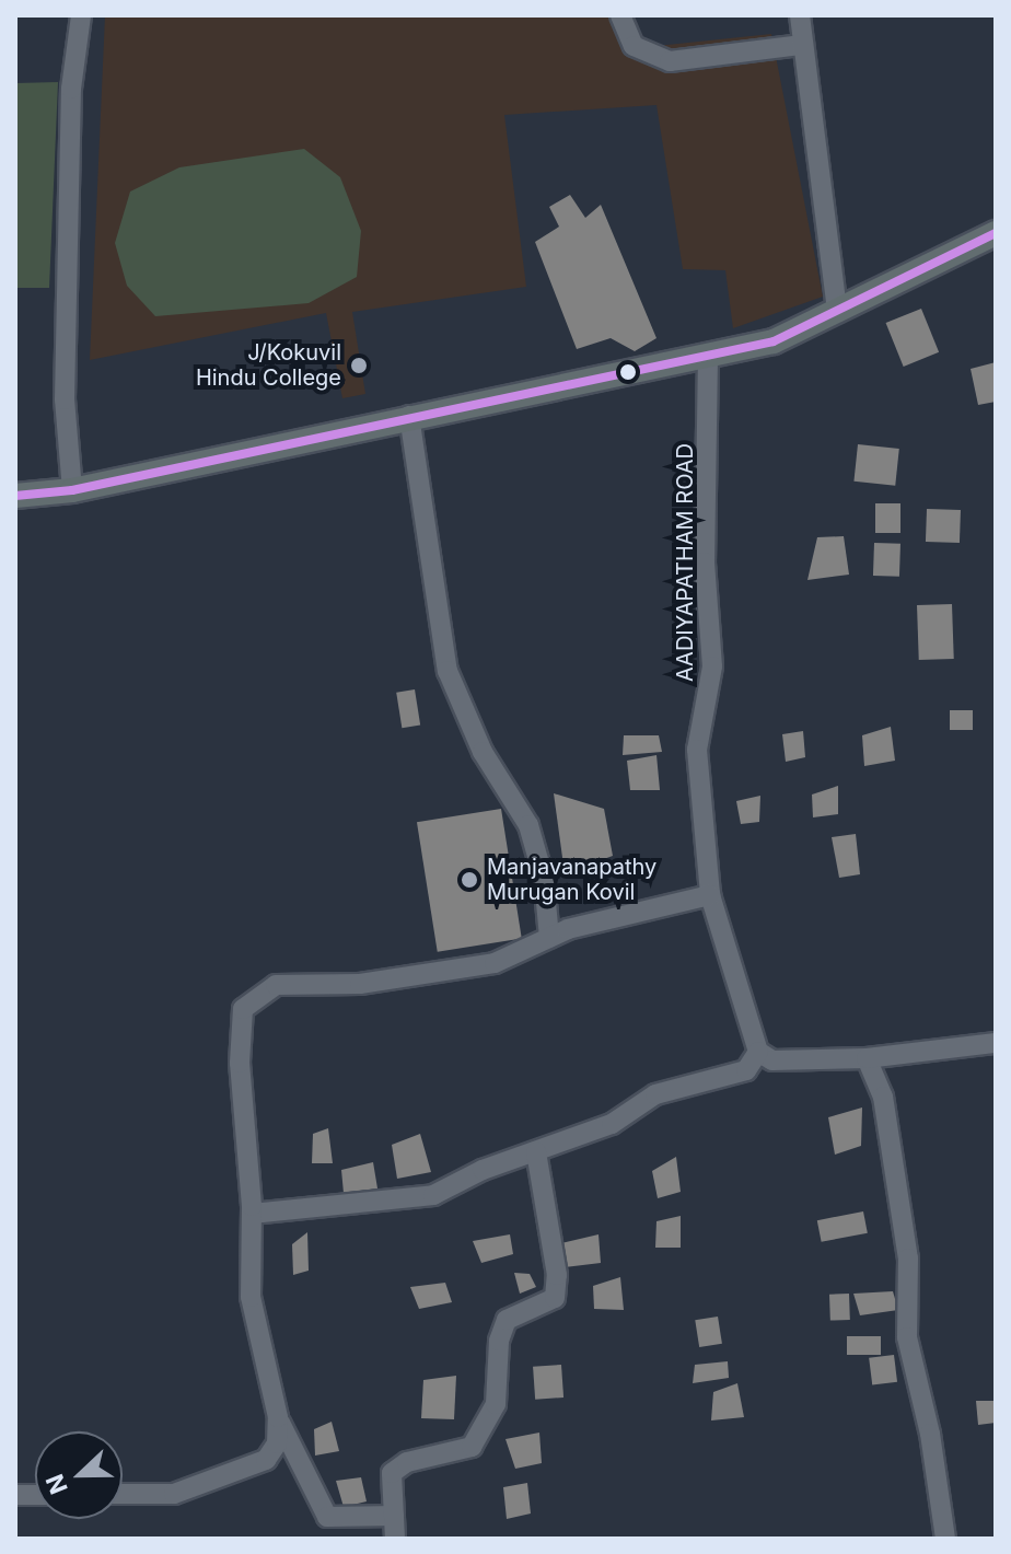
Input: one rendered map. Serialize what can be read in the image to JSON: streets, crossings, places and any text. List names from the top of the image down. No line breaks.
{"streets":{"street":["AADIYAPATHAM ROAD"]},"places":["J/Kokuvil Hindu College","Manjavanapathy Murugan Kovil"],"north":"left"}
